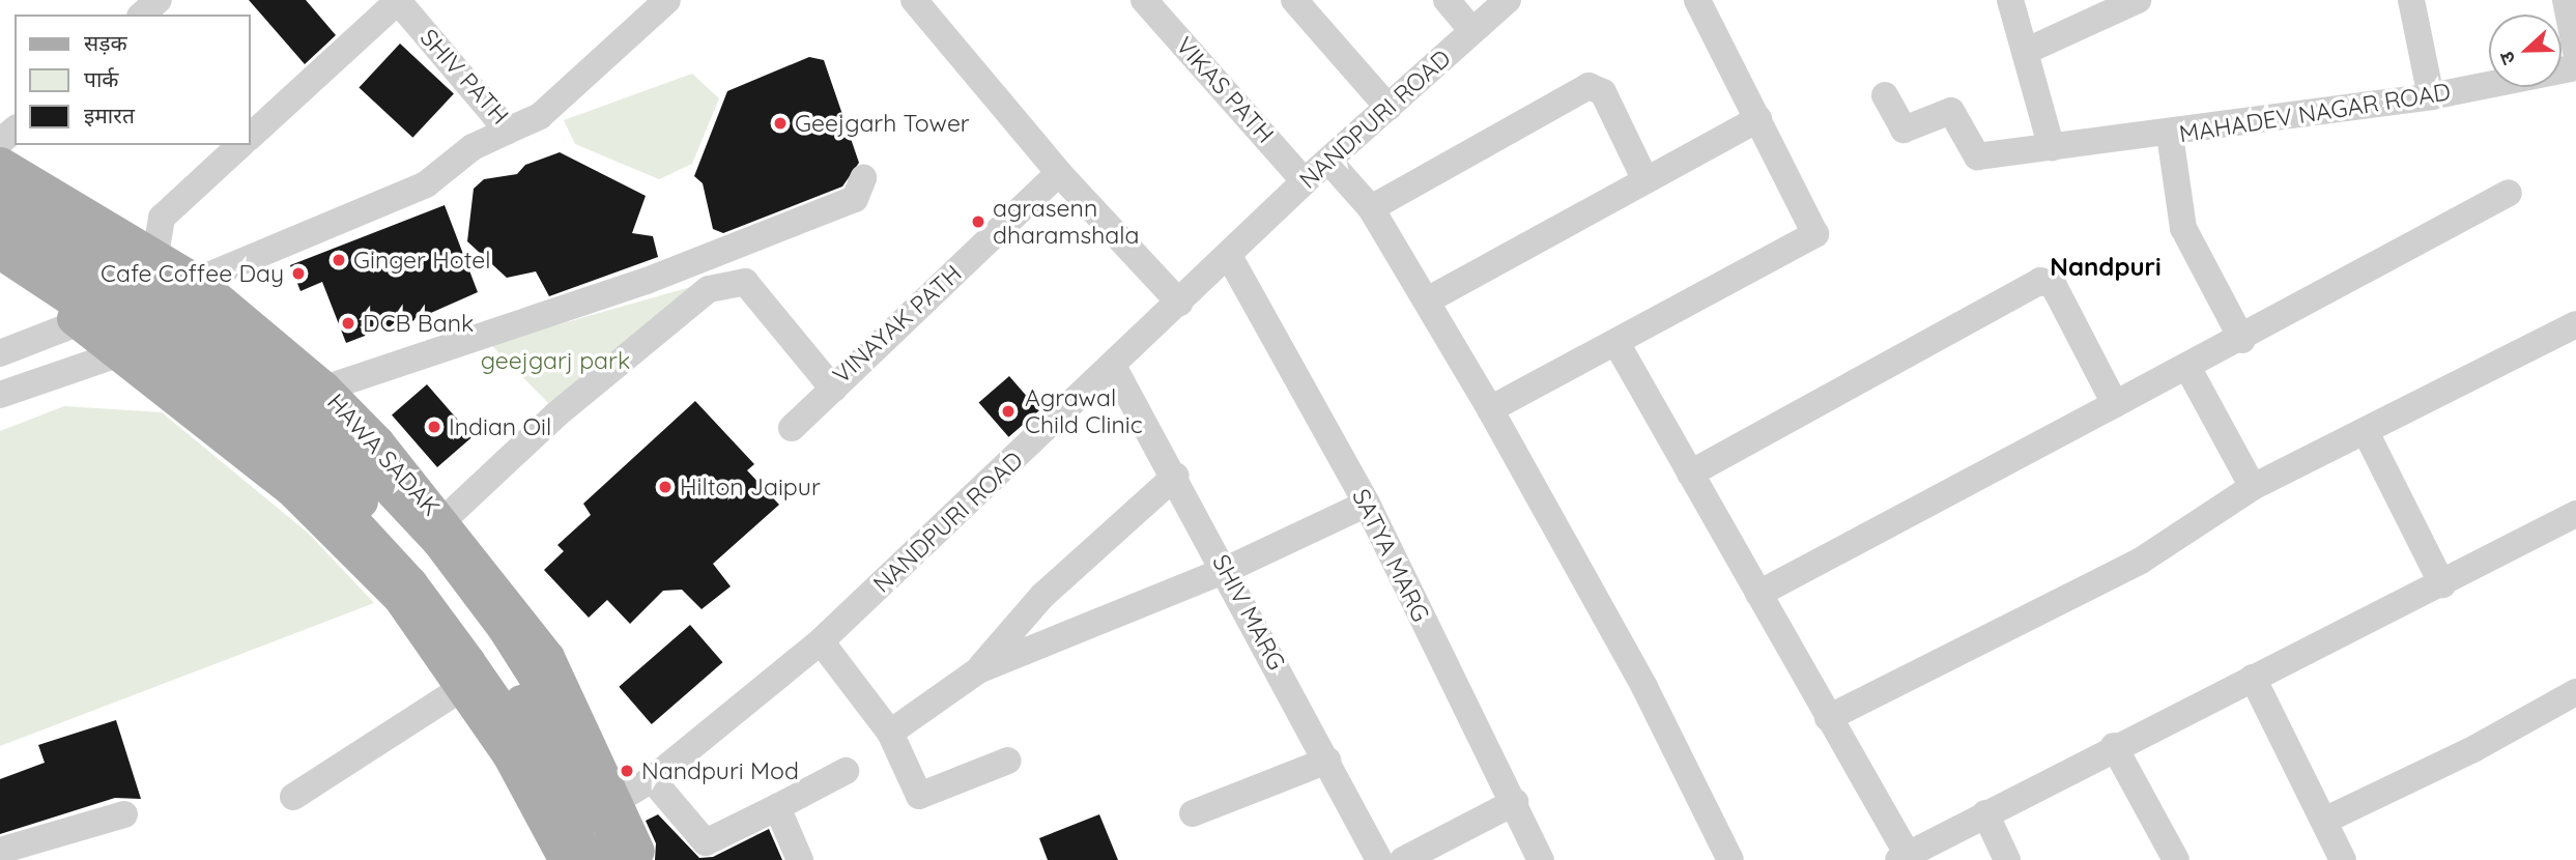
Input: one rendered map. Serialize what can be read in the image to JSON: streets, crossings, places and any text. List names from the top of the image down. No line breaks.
{"streets":{"main road":["HAWA SADAK"],"street":["SHIV PATH","VIKAS PATH","MAHADEV NAGAR ROAD","NANDPURI ROAD","VINAYAK PATH","SATYA MARG","SHIV MARG"]},"crossings":[["VIKAS PATH","NANDPURI ROAD"],["NANDPURI ROAD","HAWA SADAK"],["NANDPURI ROAD","SATYA MARG"],["NANDPURI ROAD","SHIV MARG"],["VINAYAK PATH","HAWA SADAK"]],"districts":["Nandpuri"],"parks":["geejgarj park"],"places":["Geejgarh Tower","agrasenn dharamshala","Ginger Hotel","Cafe Coffee Day","DCB Bank","Agrawal Child Clinic","Indian Oil","Hilton Jaipur","Nandpuri Mod"],"legend":["सड़क","पार्क","इमारत"],"north":"left"}
